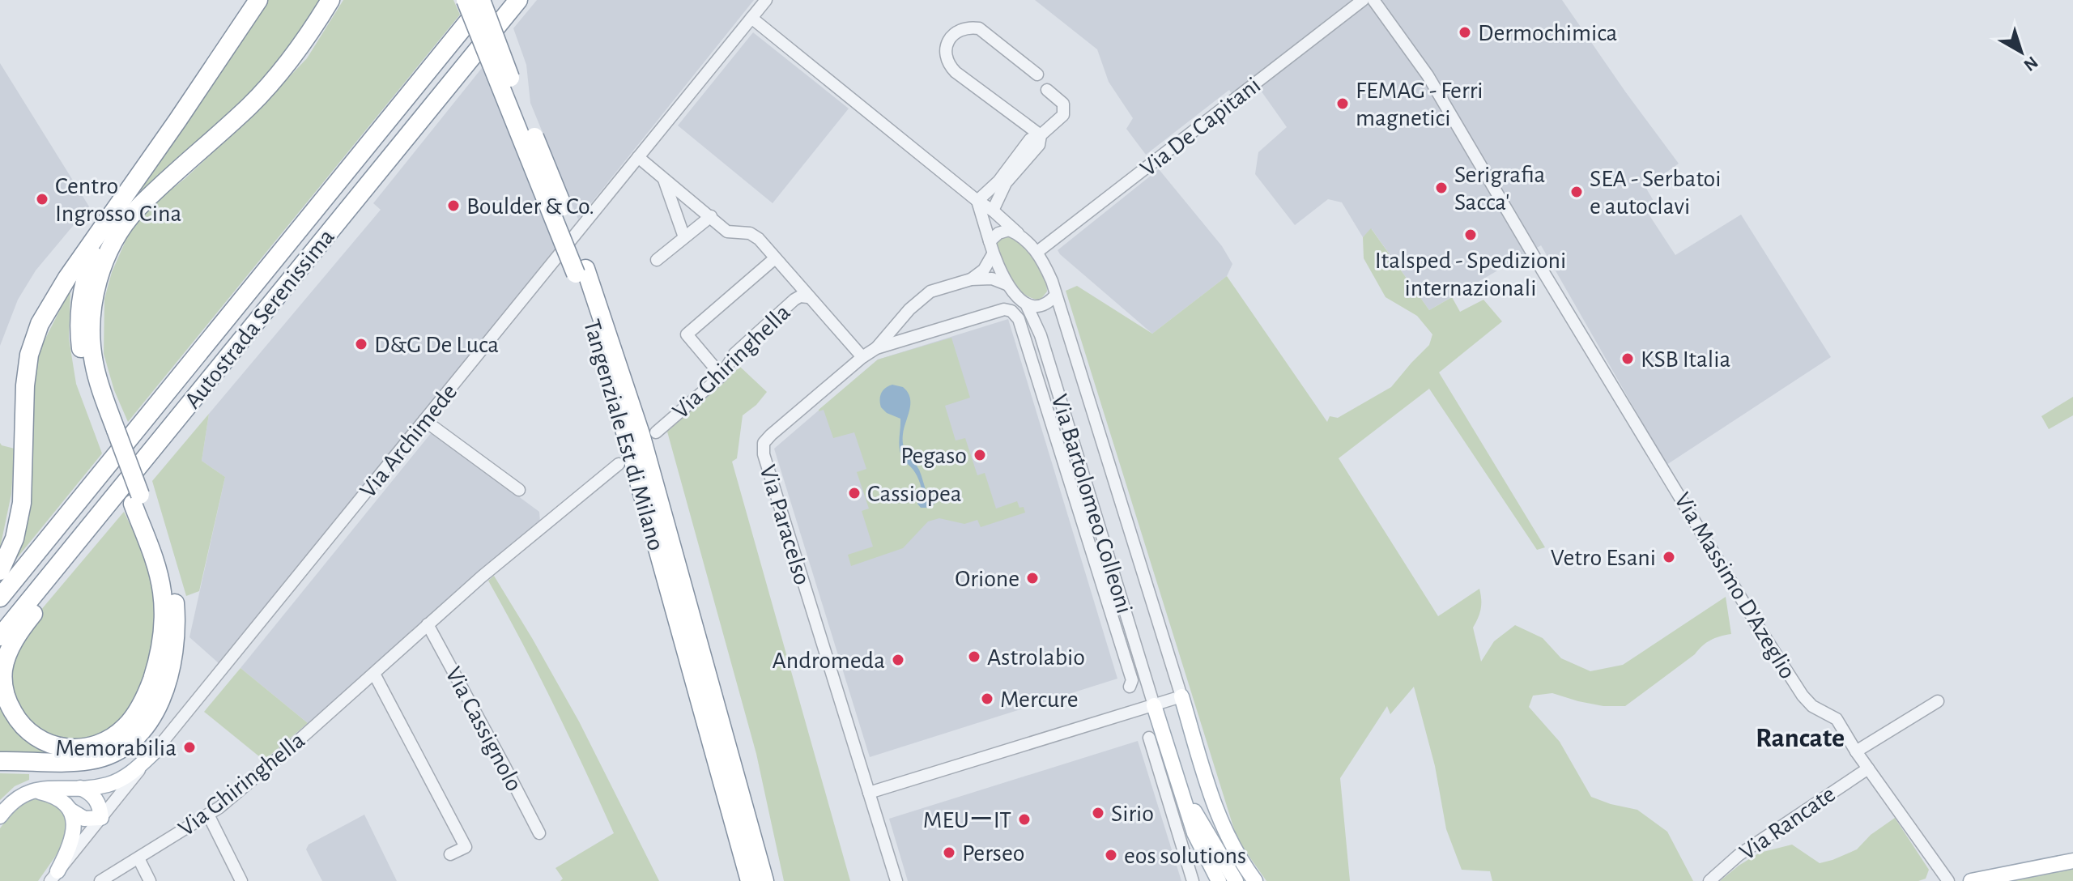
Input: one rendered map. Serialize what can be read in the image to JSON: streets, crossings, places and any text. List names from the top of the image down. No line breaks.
{"streets":{"highway":["Autostrada Serenissima","Tangenziale Est di Milano"],"street":["Via De Capitani","Via Ghiringhella","Via Archimede","Via Bartolomeo Colleoni","Via Paracelso","Via Massimo D'Azeglio","Via Cassignolo","Via Rancate"]},"crossings":[["Via De Capitani","Via Bartolomeo Colleoni"],["Autostrada Serenissima","Tangenziale Est di Milano"],["Via Ghiringhella","Via Cassignolo"],["Via Bartolomeo Colleoni","Via Paracelso"],["Via Massimo D'Azeglio","Via Rancate"]],"districts":["Rancate"],"places":["Dermochimica","FEMAG - Ferri magnetici","Serigrafia Sacca'","SEA - Serbatoi e autoclavi","Centro Ingrosso Cina","Boulder & Co.","Italsped - Spedizioni internazionali","D&G De Luca","KSB Italia","Pegaso","Cassiopea","Vetro Esani","Orione","Astrolabio","Andromeda","Mercure","Memorabilia","Sirio","MEUーIT","Perseo","eos solutions"],"north":"bottom right"}
